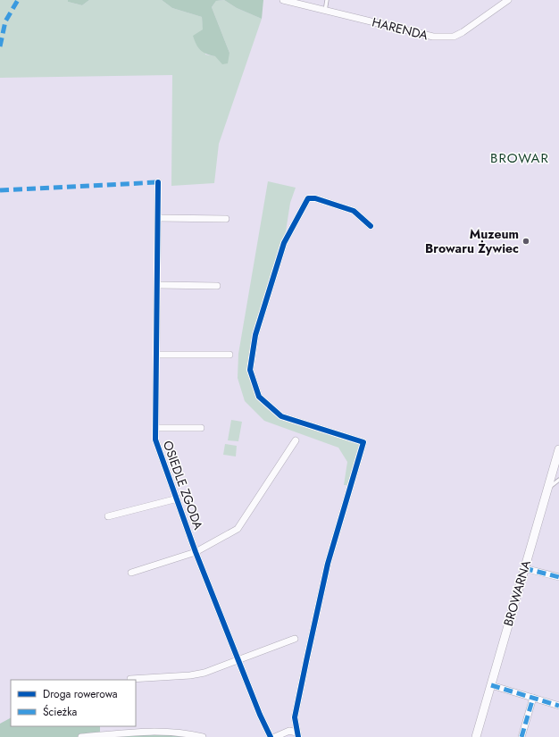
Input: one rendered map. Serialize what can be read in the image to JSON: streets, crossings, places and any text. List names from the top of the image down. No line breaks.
{"streets":{"street":["HARENDA","OSIEDLE ZGODA","BROWARNA"]},"districts":["BROWAR"],"places":["Muzeum Browaru Żywiec"],"legend":["Droga rowerowa","Ścieżka"]}
